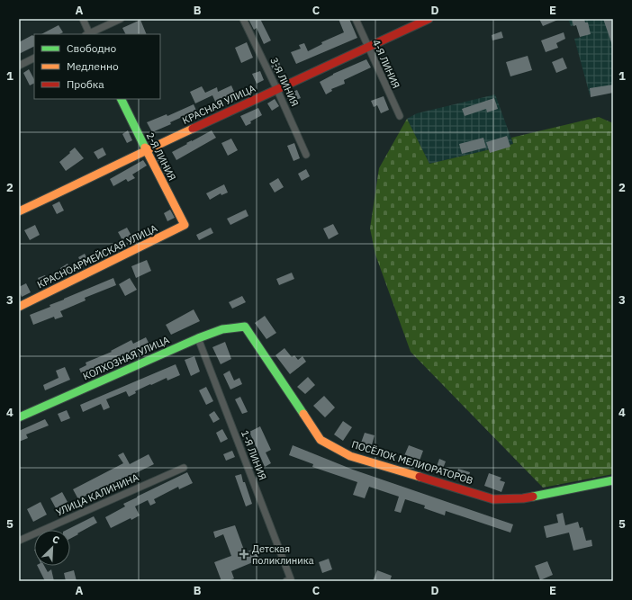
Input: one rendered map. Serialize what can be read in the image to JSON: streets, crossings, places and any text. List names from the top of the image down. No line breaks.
{"streets":{"street":["4-Я ЛИНИЯ","3-Я ЛИНИЯ","КРАСНАЯ УЛИЦА","2-Я ЛИНИЯ","КРАСНОАРМЕЙСКАЯ УЛИЦА","КОЛХОЗНАЯ УЛИЦА","1-Я ЛИНИЯ","ПОСЁЛОК МЕЛИОРАТОРОВ","УЛИЦА КАЛИНИНА"]},"crossings":[["4-Я ЛИНИЯ","КРАСНАЯ УЛИЦА"],["3-Я ЛИНИЯ","КРАСНАЯ УЛИЦА"],["КРАСНАЯ УЛИЦА","2-Я ЛИНИЯ"],["2-Я ЛИНИЯ","КРАСНОАРМЕЙСКАЯ УЛИЦА"],["КОЛХОЗНАЯ УЛИЦА","1-Я ЛИНИЯ"],["КОЛХОЗНАЯ УЛИЦА","ПОСЁЛОК МЕЛИОРАТОРОВ"]],"places":{"health":["Детская поликлиника"]},"legend":["Свободно","Медленно","Пробка"],"north":"top right","grid":{"columns":["A","B","C","D","E"],"rows":["1","2","3","4","5"]}}
